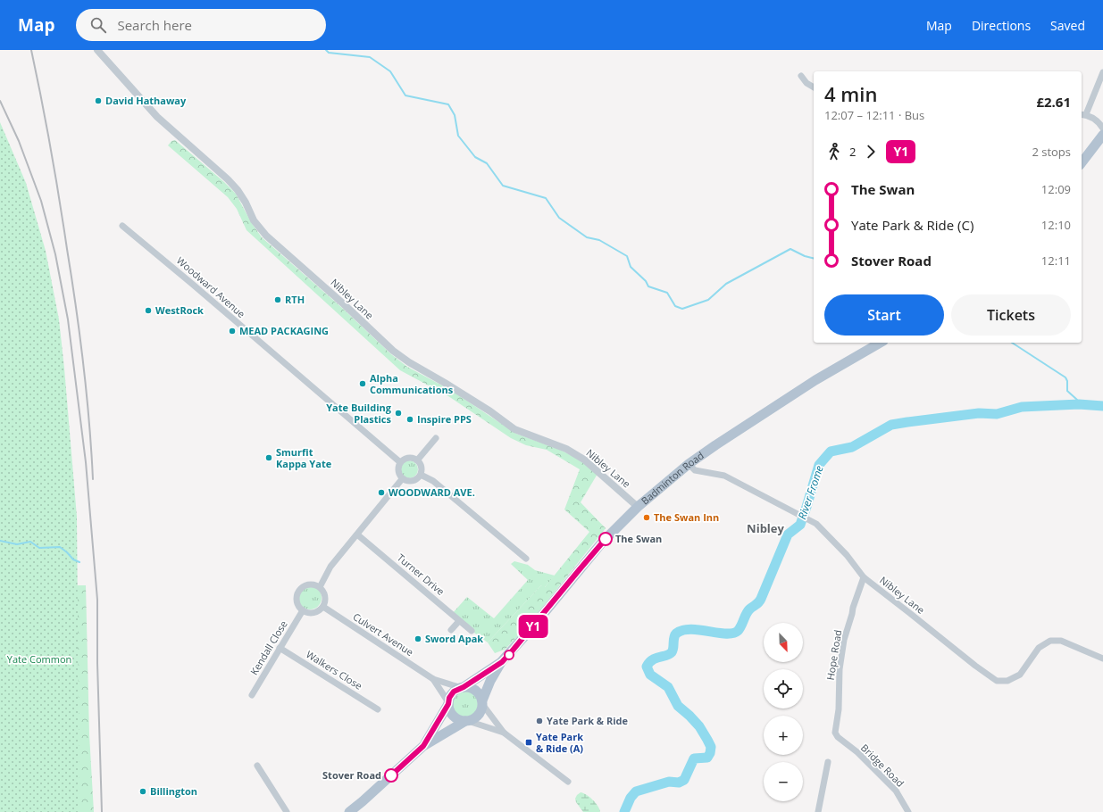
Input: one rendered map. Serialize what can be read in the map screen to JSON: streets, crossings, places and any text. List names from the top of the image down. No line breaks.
{"streets":{"main road":["Badminton Road"],"street":["Woodward Avenue","Nibley Lane","Turner Drive","Culvert Avenue","Kendall Close","Hope Road","Walkers Close","Bridge Road"]},"crossings":[["Nibley Lane","Badminton Road"],["Nibley Lane","Hope Road"],["Badminton Road","Culvert Avenue"],["Culvert Avenue","Kendall Close"],["Kendall Close","Walkers Close"],["Hope Road","Bridge Road"]],"districts":["Nibley"],"water":["River Frome"],"parks":["Yate Common"],"places":{"other":["David Hathaway","RTH","WestRock","MEAD PACKAGING","Alpha Communications","Yate Building Plastics","Inspire PPS","Smurfit Kappa Yate","WOODWARD AVE.","The Swan Inn","The Swan","Sword Apak","Yate Park & Ride","Stover Road","Billington"],"transit":["Yate Park & Ride (A)"]},"lines":["bus line Y1"],"north":"bottom right","page":{"header":"Map","search":"Search here","nav":["Map","Directions","Saved"],"on_map":"Y1","heading":["4 min","12:07 – 12:11 · Bus","£2.61"],"legs":["2","Y1","2 stops"],"list":[{"name":"The Swan","value":"12:09"},{"name":"Yate Park & Ride (C)","value":"12:10"},{"name":"Stover Road","value":"12:11"}],"buttons":["Start","Tickets"],"map_buttons":["+","−"]}}
